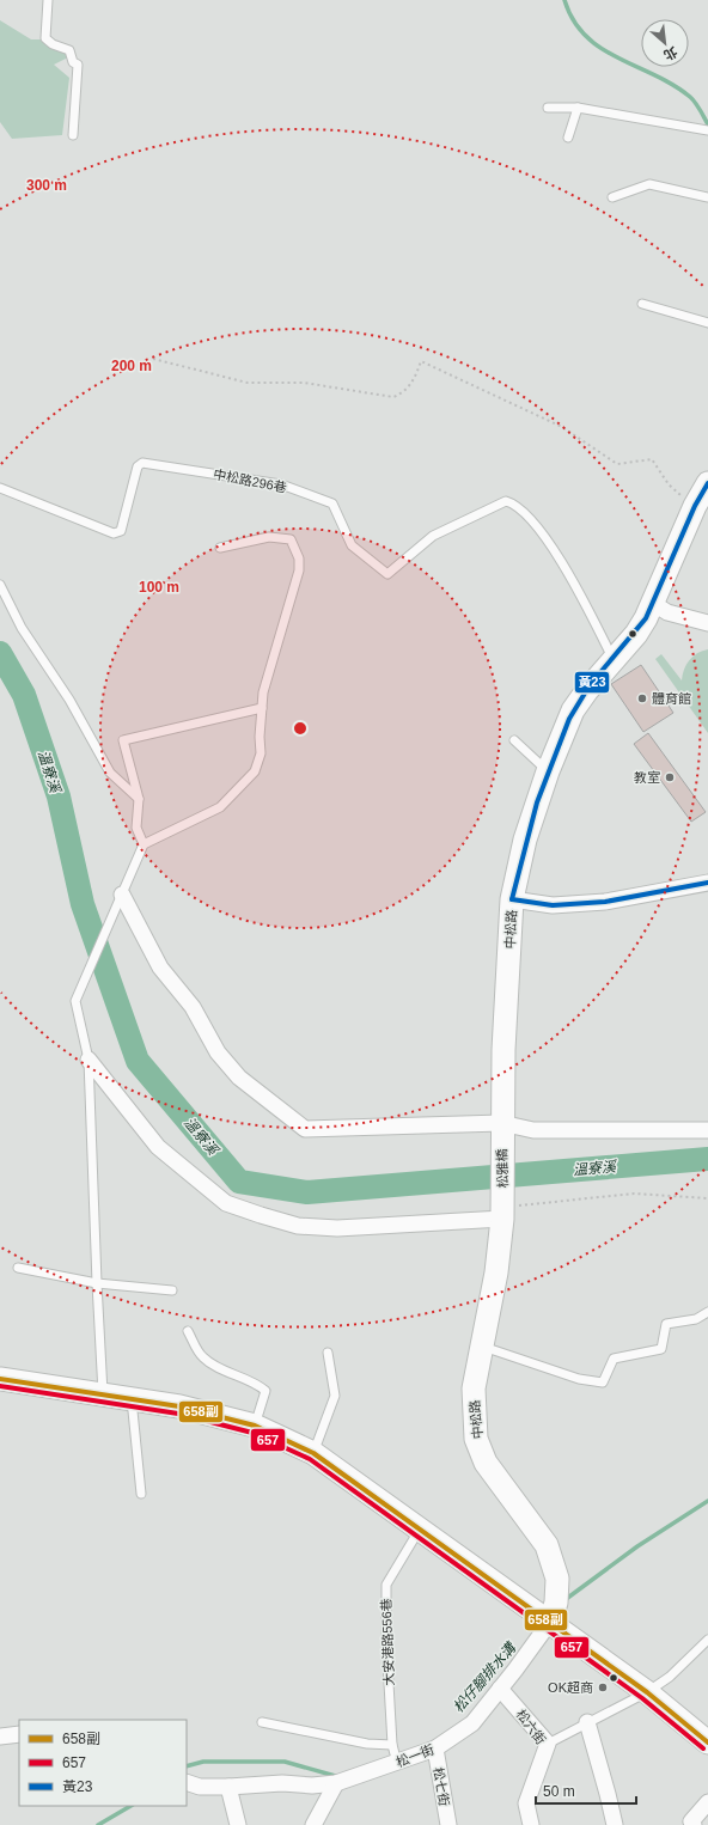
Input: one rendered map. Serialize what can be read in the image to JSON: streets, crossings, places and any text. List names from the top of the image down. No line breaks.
{"streets":{"street":["中松路","松雅橋","松六街","松一街","松七街"],"lane":["中松路296巷","大安港路556巷"]},"crossings":[["中松路296巷","中松路"],["中松路","松雅橋"],["中松路","松一街"],["大安港路556巷","松一街"],["松六街","松一街"],["松一街","松七街"]],"water":["溫寮溪","松仔腳排水溝"],"places":["體育館","教室","OK超商"],"lines":["transit line 黃23","transit line 658副","transit line 657"],"legend":["658副","657","黃23"],"scale_bar":"50 m","north":"bottom right","rings":["300 m","200 m","100 m"]}
